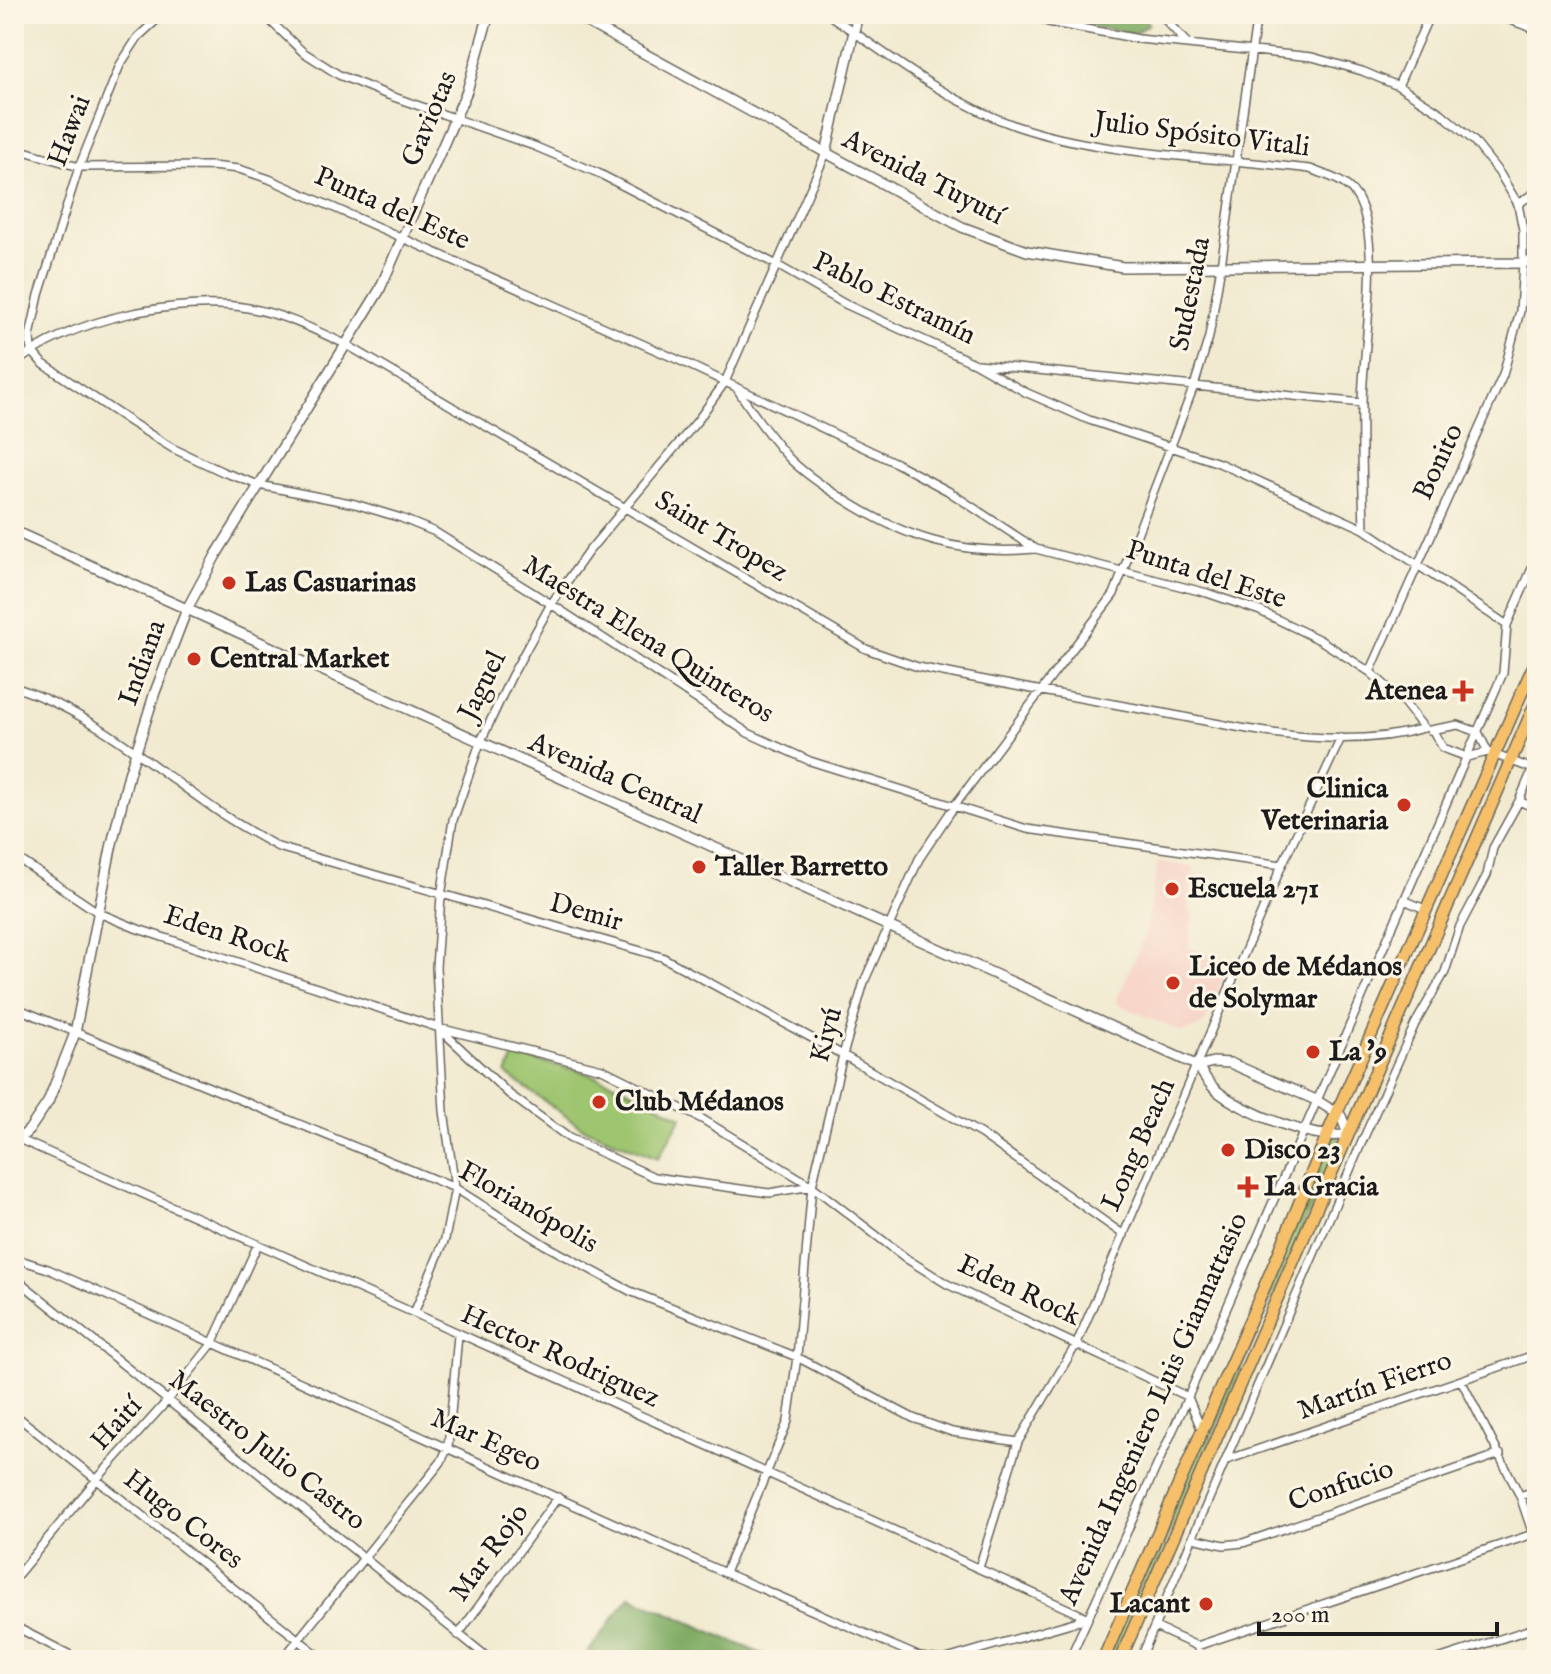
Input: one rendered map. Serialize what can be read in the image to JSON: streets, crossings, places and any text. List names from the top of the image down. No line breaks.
{"streets":{"main road":["Avenida Ingeniero Luis Giannattasio"],"street":["Gaviotas","Hawai","Julio Spósito Vitali","Avenida Tuyutí","Punta del Este","Sudestada","Pablo Estramín","Bonito","Saint Tropez","Maestra Elena Quinteros","Indiana","Jaguel","Avenida Central","Demir","Eden Rock","Kiyú","Long Beach","Florianópolis","Hector Rodriguez","Martín Fierro","Haití","Mar Egeo","Maestro Julio Castro","Confucio","Hugo Cores","Mar Rojo"]},"crossings":[["Gaviotas","Punta del Este"],["Gaviotas","Pablo Estramín"],["Gaviotas","Indiana"],["Hawai","Punta del Este"],["Hawai","Saint Tropez"],["Hawai","Maestra Elena Quinteros"],["Julio Spósito Vitali","Avenida Tuyutí"],["Julio Spósito Vitali","Sudestada"],["Julio Spósito Vitali","Pablo Estramín"],["Avenida Tuyutí","Sudestada"],["Avenida Tuyutí","Bonito"],["Avenida Tuyutí","Jaguel"],["Punta del Este","Sudestada"],["Punta del Este","Bonito"],["Punta del Este","Saint Tropez"],["Punta del Este","Indiana"],["Punta del Este","Jaguel"],["Punta del Este","Kiyú"],["Sudestada","Pablo Estramín"],["Sudestada","Kiyú"],["Pablo Estramín","Bonito"],["Pablo Estramín","Jaguel"],["Pablo Estramín","Avenida Ingeniero Luis Giannattasio"],["Saint Tropez","Maestra Elena Quinteros"],["Saint Tropez","Indiana"],["Saint Tropez","Jaguel"],["Saint Tropez","Kiyú"],["Saint Tropez","Long Beach"],["Maestra Elena Quinteros","Indiana"],["Maestra Elena Quinteros","Jaguel"],["Maestra Elena Quinteros","Kiyú"],["Maestra Elena Quinteros","Long Beach"],["Indiana","Avenida Central"],["Indiana","Demir"],["Indiana","Eden Rock"],["Indiana","Florianópolis"],["Indiana","Hector Rodriguez"],["Jaguel","Avenida Central"],["Jaguel","Demir"],["Jaguel","Eden Rock"],["Jaguel","Florianópolis"],["Jaguel","Hector Rodriguez"],["Avenida Central","Kiyú"],["Avenida Central","Long Beach"],["Avenida Central","Avenida Ingeniero Luis Giannattasio"],["Demir","Kiyú"],["Demir","Long Beach"],["Eden Rock","Kiyú"],["Eden Rock","Long Beach"],["Eden Rock","Avenida Ingeniero Luis Giannattasio"],["Kiyú","Florianópolis"],["Kiyú","Hector Rodriguez"],["Kiyú","Mar Egeo"],["Long Beach","Florianópolis"],["Long Beach","Hector Rodriguez"],["Hector Rodriguez","Avenida Ingeniero Luis Giannattasio"],["Hector Rodriguez","Haití"],["Hector Rodriguez","Mar Egeo"],["Avenida Ingeniero Luis Giannattasio","Mar Egeo"],["Haití","Mar Egeo"],["Haití","Maestro Julio Castro"],["Haití","Hugo Cores"],["Mar Egeo","Mar Rojo"],["Maestro Julio Castro","Mar Rojo"]],"places":{"other":["Las Casuarinas","Central Market","Clinica Veterinaria","Taller Barretto","Escuela 271","Liceo de Médanos de Solymar","La '9","Club Médanos","Disco 23","Lacant"],"health":["Atenea","La Gracia"]},"scale_bar":"200 m"}
